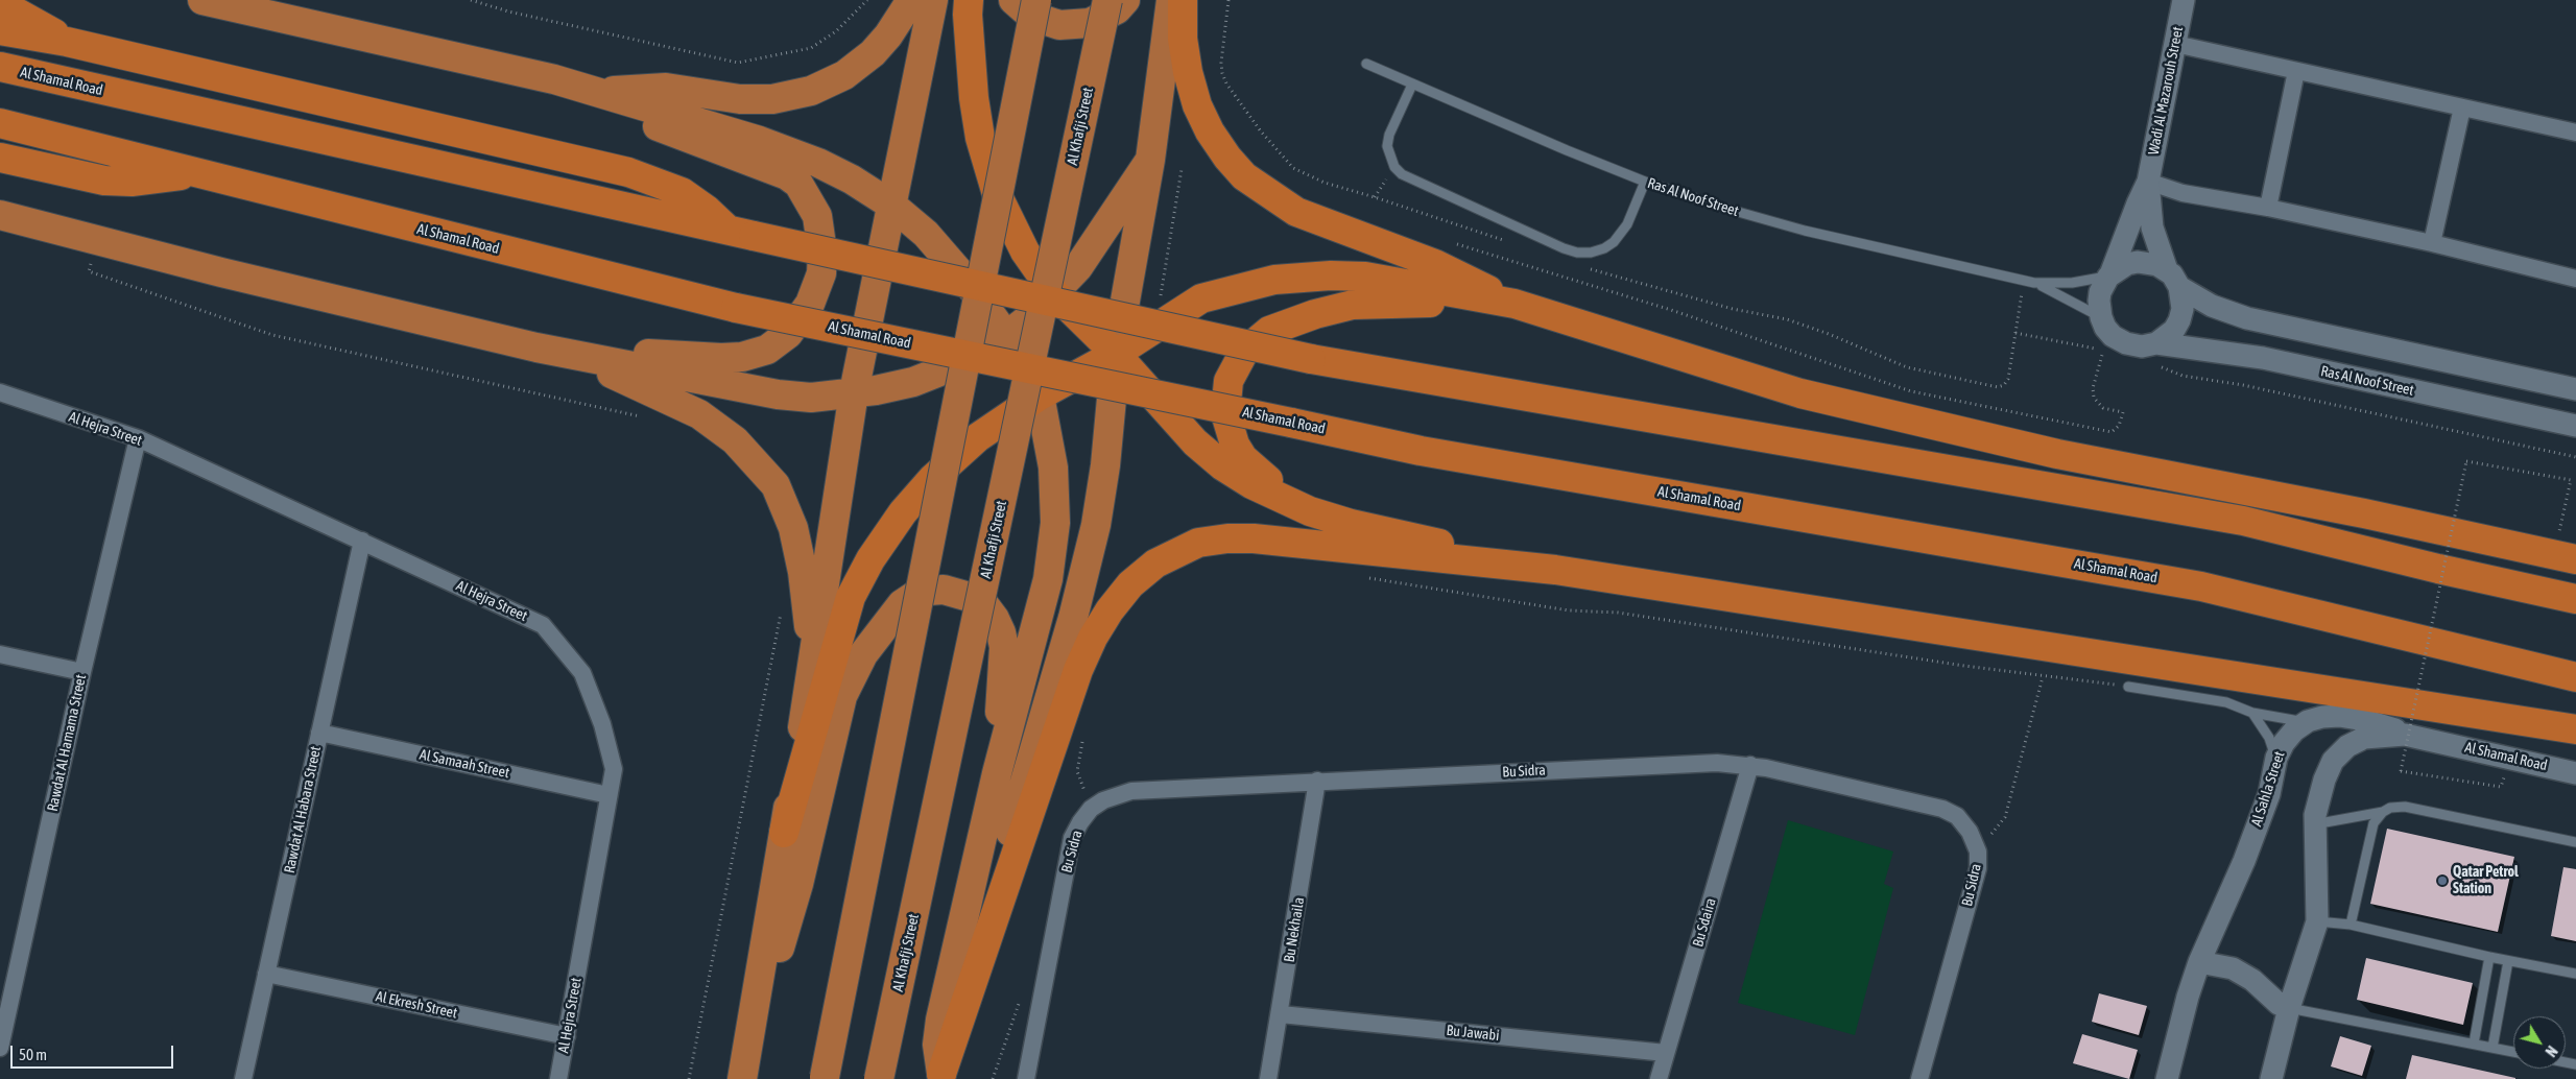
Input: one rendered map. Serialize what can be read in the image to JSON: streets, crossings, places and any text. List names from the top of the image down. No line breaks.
{"streets":{"highway":["Al Shamal Road","Al Khafji Street"],"street":["Wadi Al Mazarouh Street","Ras Al Noof Street","Al Hejra Street","Rawdat Al Hamama Street","Al Samaah Street","Bu Sidra","Al Sahla Street","Rawdat Al Habara Street","Bu Sdaira","Bu Nekhaila","Al Ekresh Street","Bu Jawabi"]},"crossings":[["Al Shamal Road","Al Sahla Street"],["Wadi Al Mazarouh Street","Ras Al Noof Street"],["Al Hejra Street","Rawdat Al Hamama Street"],["Al Hejra Street","Al Samaah Street"],["Al Hejra Street","Rawdat Al Habara Street"],["Al Hejra Street","Al Ekresh Street"],["Al Samaah Street","Rawdat Al Habara Street"],["Bu Sidra","Bu Sdaira"],["Bu Sidra","Bu Nekhaila"],["Rawdat Al Habara Street","Al Ekresh Street"],["Bu Sdaira","Bu Jawabi"],["Bu Nekhaila","Bu Jawabi"]],"places":["Qatar Petrol Station"],"scale_bar":"50 m","north":"bottom right"}
